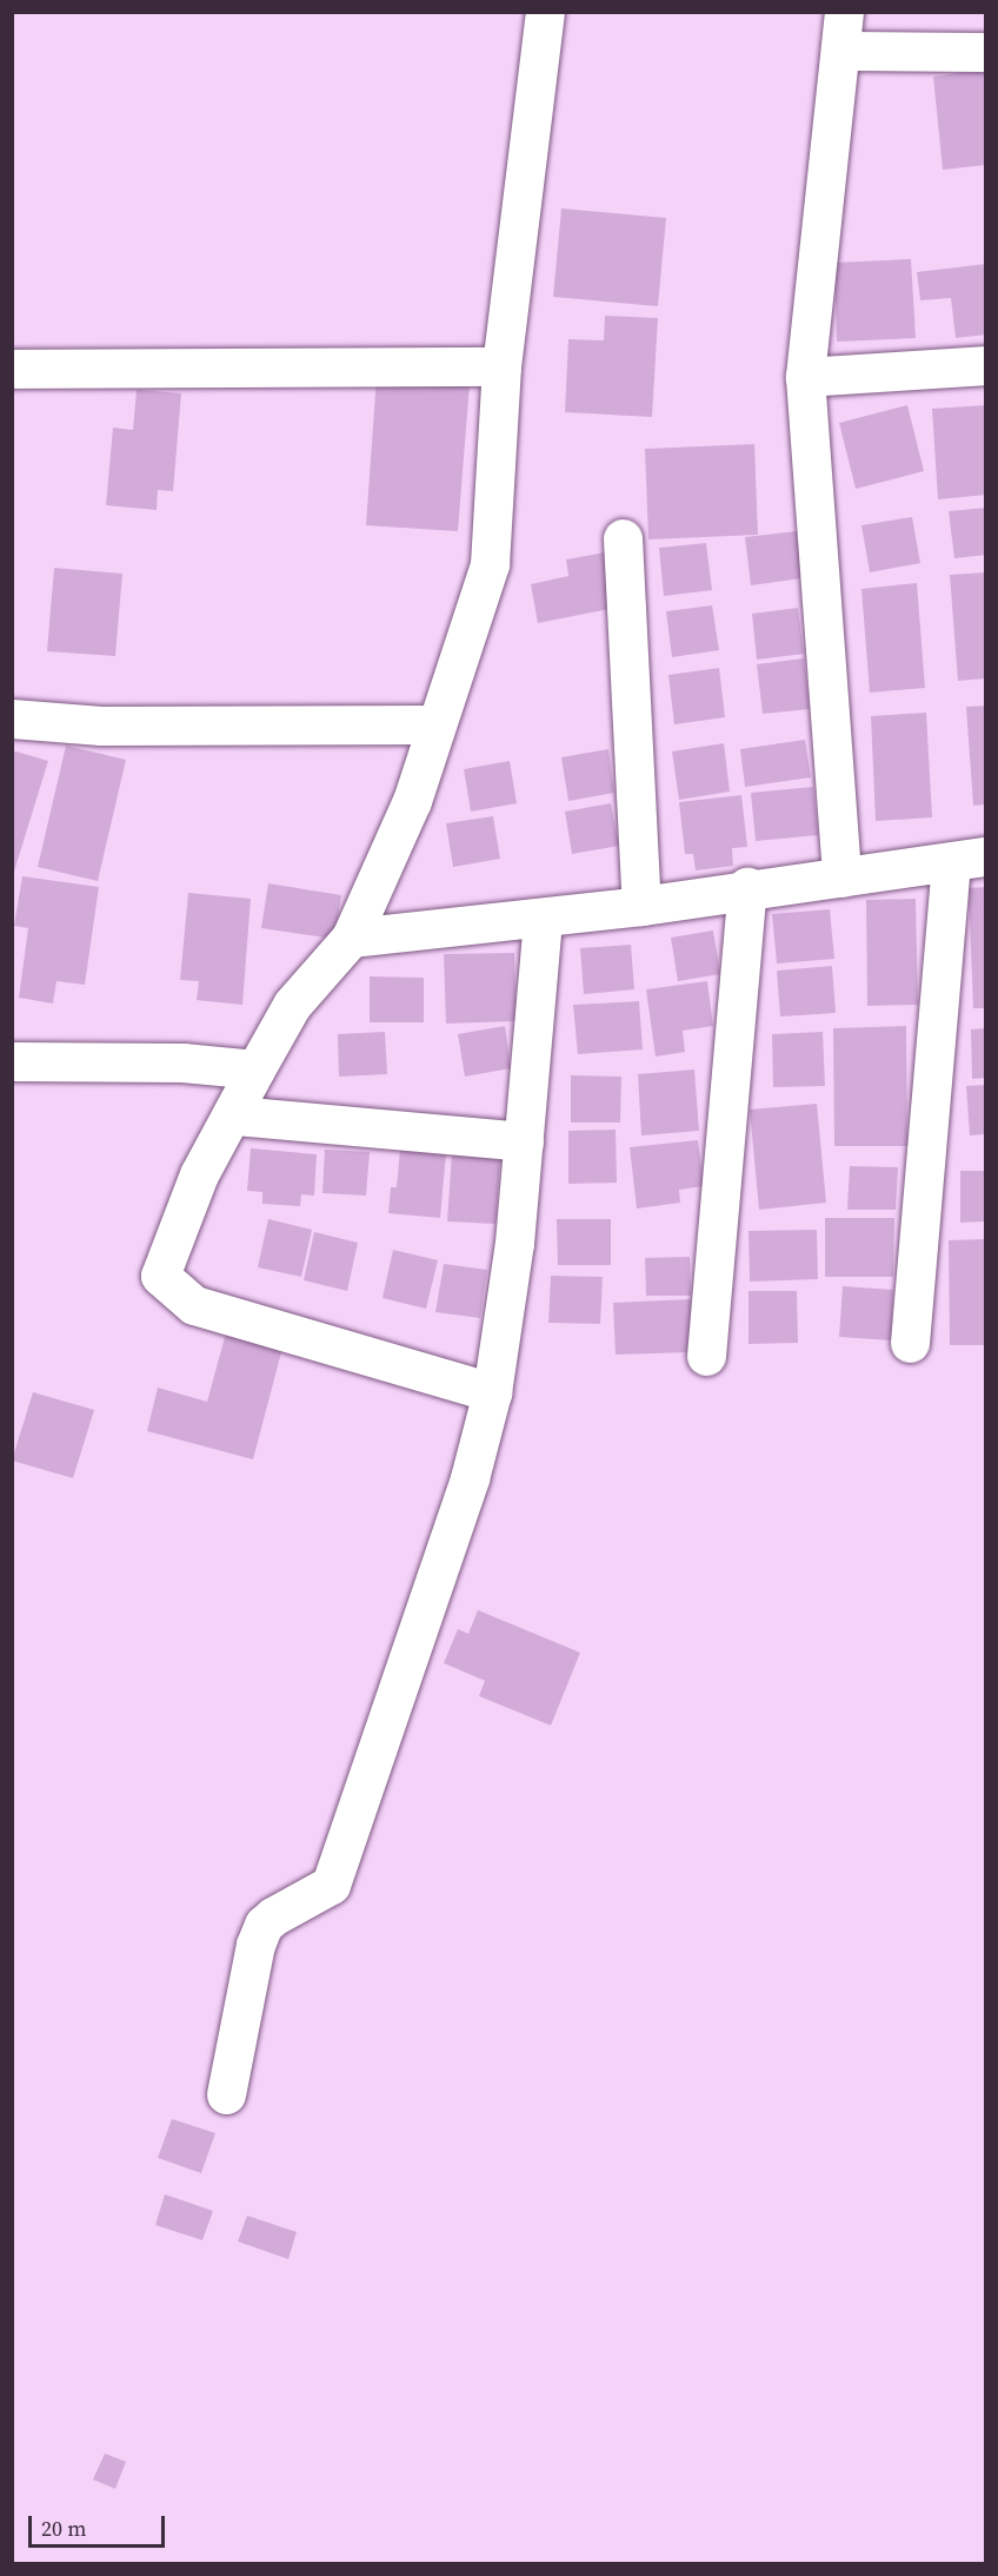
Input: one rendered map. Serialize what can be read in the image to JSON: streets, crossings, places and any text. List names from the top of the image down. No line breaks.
{"scale_bar":"20 m"}
